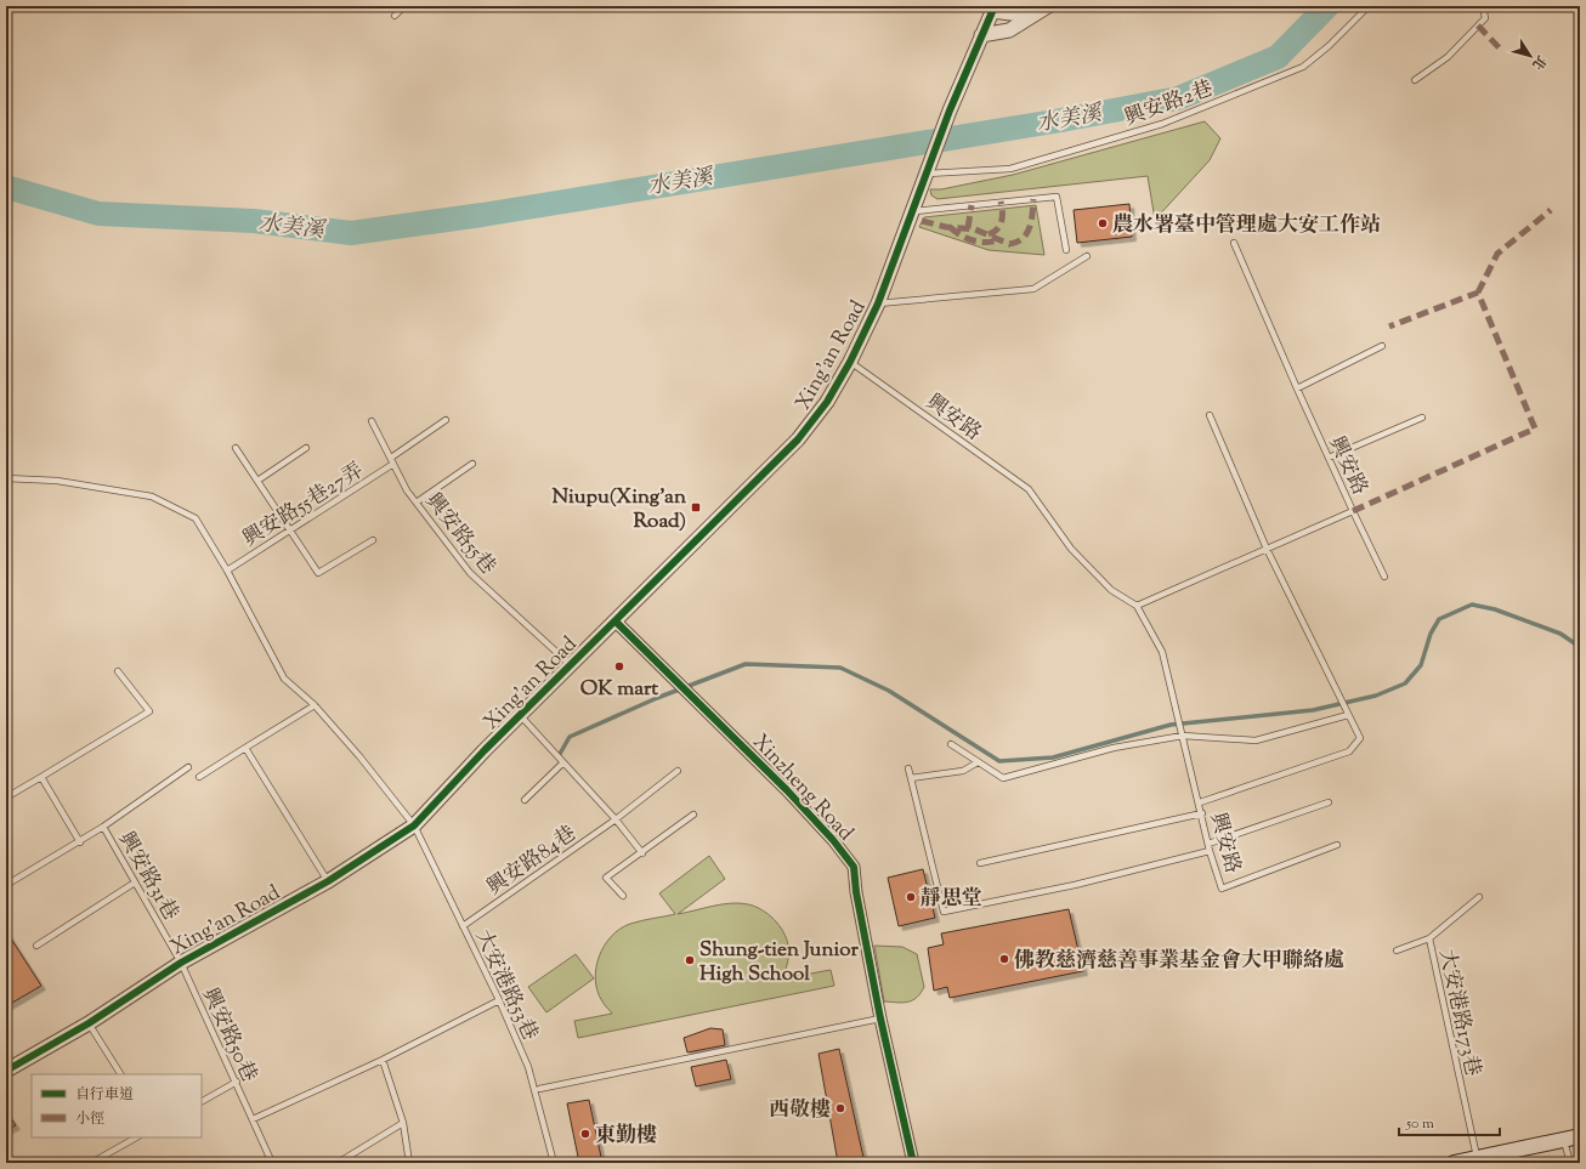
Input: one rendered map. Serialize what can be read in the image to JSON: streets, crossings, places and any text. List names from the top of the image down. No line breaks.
{"streets":{"street":["Xing’an Road","Xinzheng Road"],"lane":["興安路2巷","興安路","興安路55巷27弄","興安路55巷","興安路84巷","興安路31巷","大安港路53巷","大安港路173巷","興安路50巷"]},"crossings":[["興安路2巷","Xing’an Road"],["Xing’an Road","興安路"],["Xing’an Road","興安路55巷"],["Xing’an Road","Xinzheng Road"],["Xing’an Road","興安路31巷"],["Xing’an Road","大安港路53巷"],["Xing’an Road","興安路50巷"],["興安路55巷27弄","興安路55巷"],["興安路55巷27弄","大安港路53巷"],["興安路84巷","大安港路53巷"],["興安路31巷","興安路50巷"]],"water":["水美溪"],"places":{"other":["農水署臺中管理處大安工作站","OK mart","靜思堂","佛教慈濟慈善事業基金會大甲聯絡處","Shung-tien Junior High School","西敬樓","東勤樓"],"transit":["Niupu(Xing'an Road)"]},"legend":["自行車道","小徑"],"scale_bar":"50 m","north":"bottom right"}
